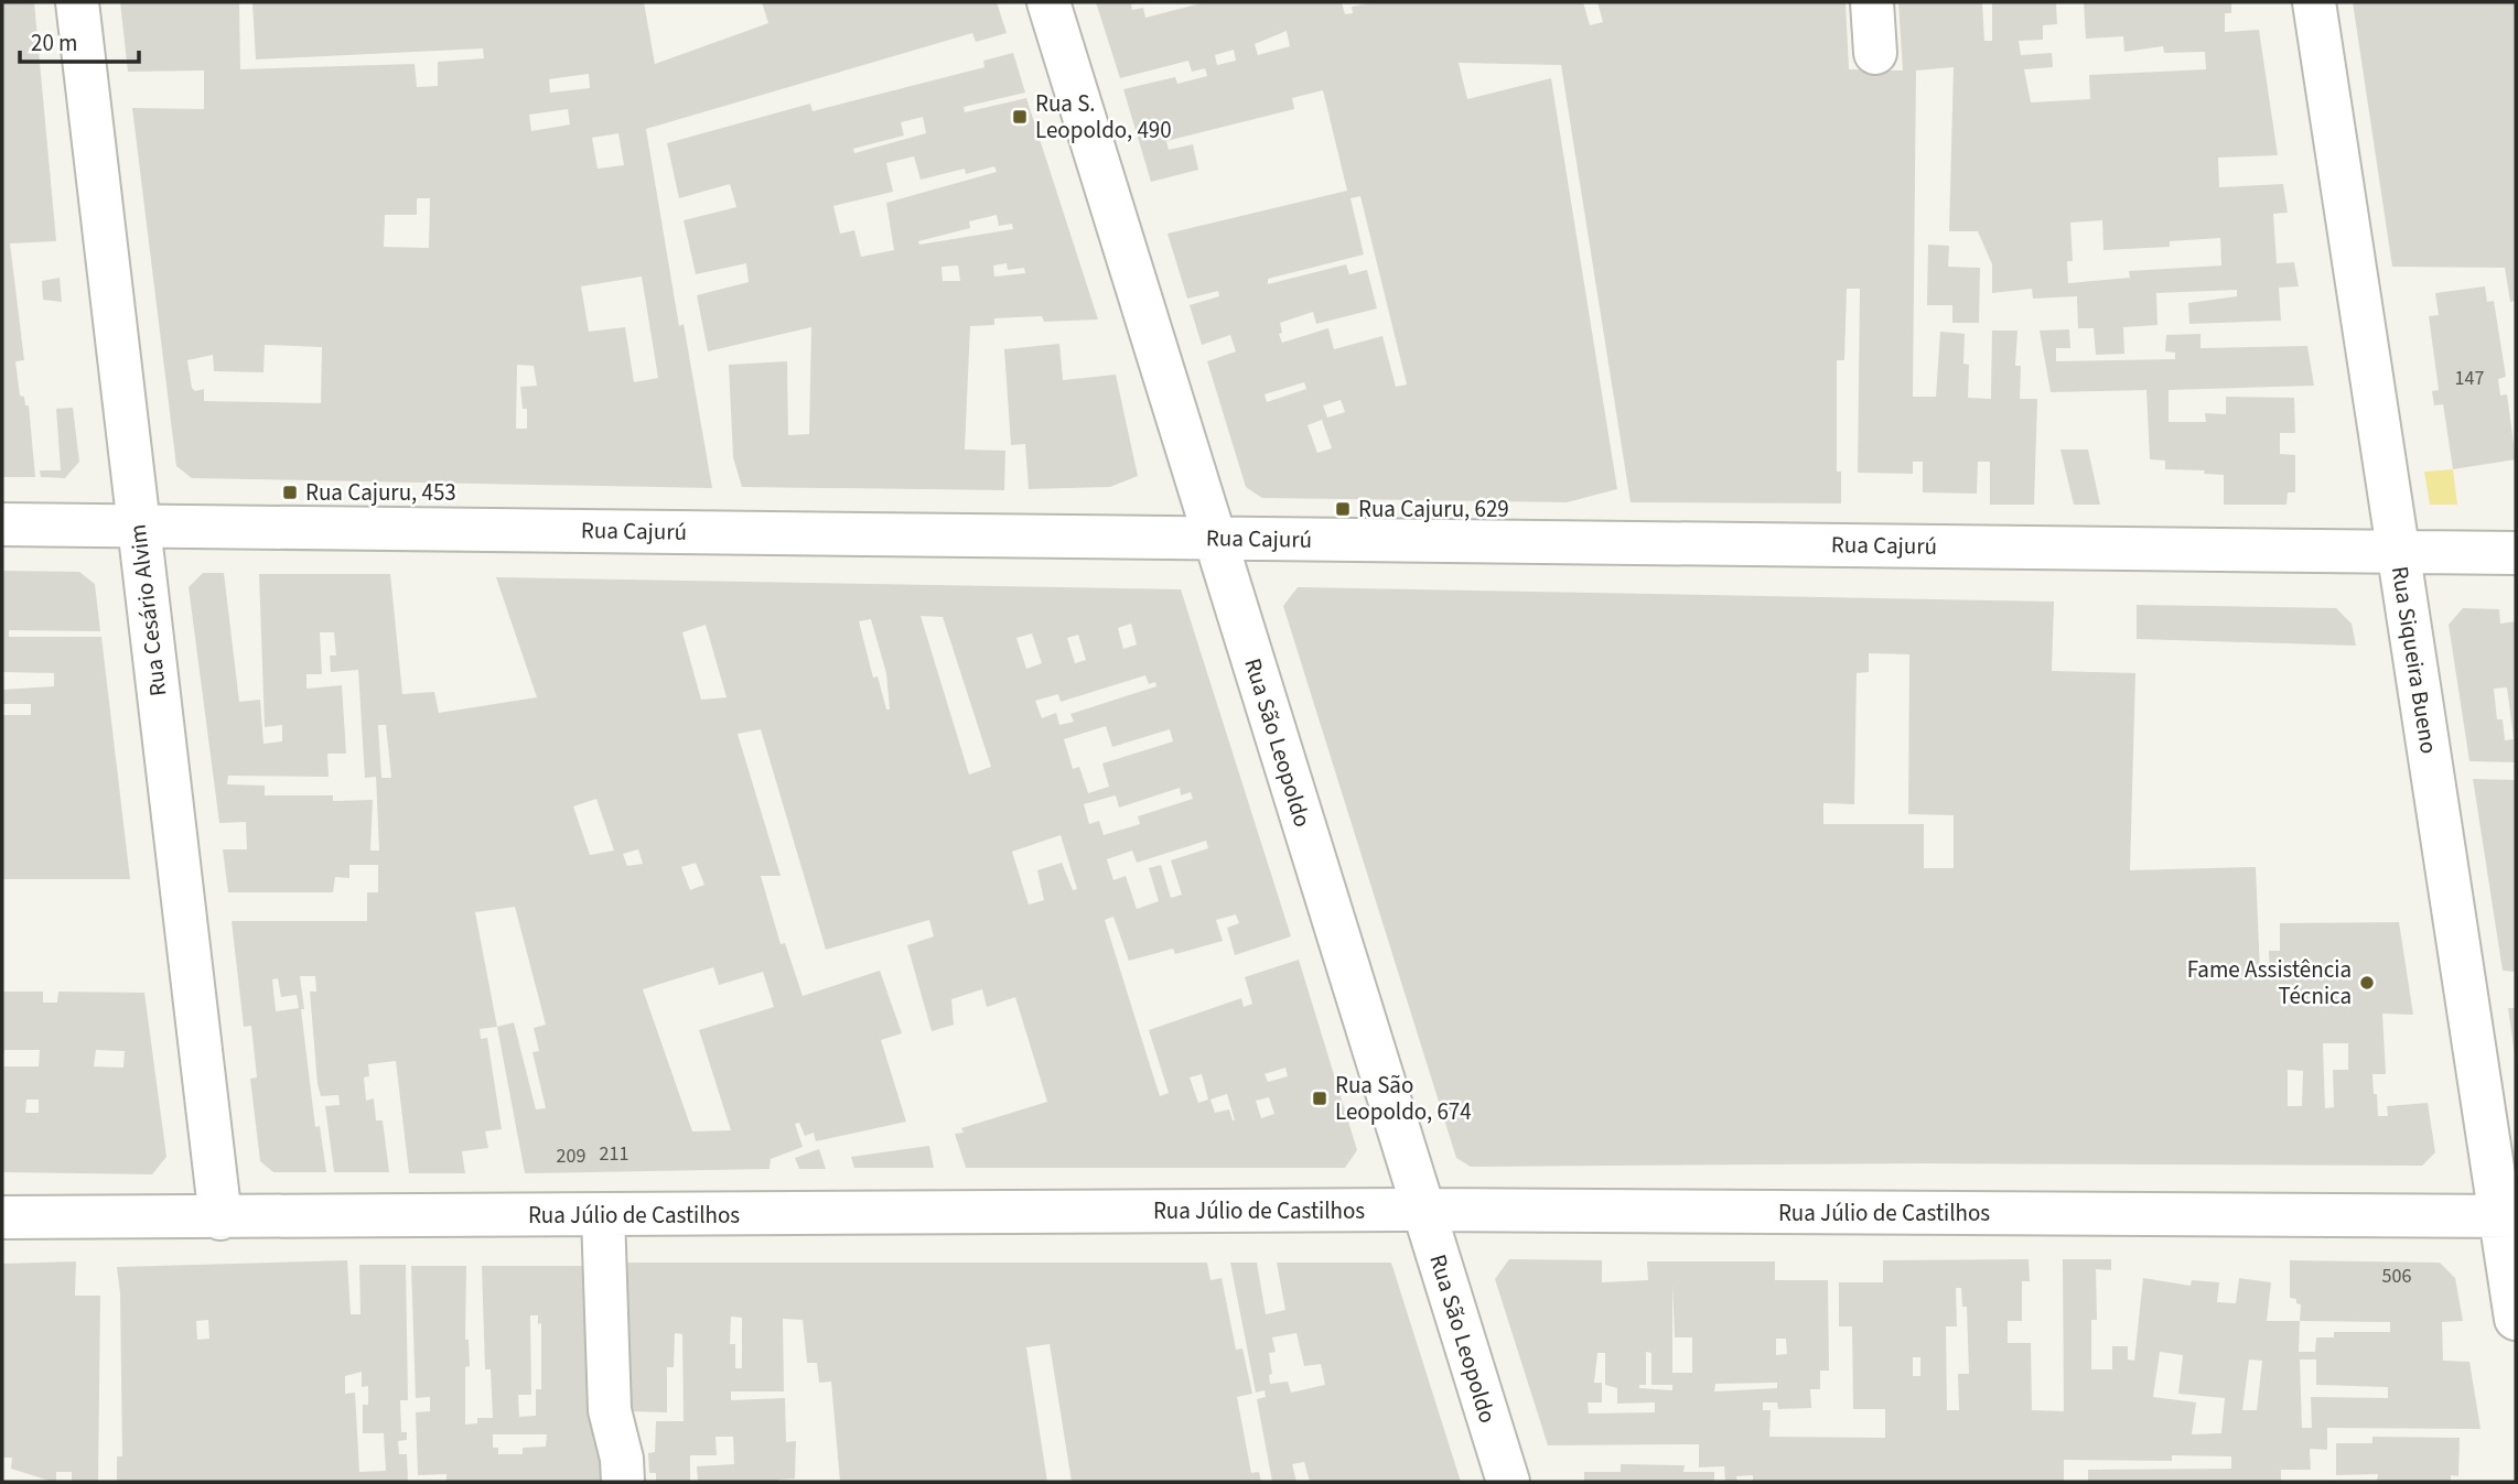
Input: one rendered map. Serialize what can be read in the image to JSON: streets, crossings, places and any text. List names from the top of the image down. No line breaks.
{"streets":{"street":["Rua Cajurú","Rua Cesário Alvim","Rua Siqueira Bueno","Rua São Leopoldo","Rua Júlio de Castilhos"]},"crossings":[["Rua Cajurú","Rua Cesário Alvim"],["Rua Cajurú","Rua Siqueira Bueno"],["Rua Cajurú","Rua São Leopoldo"],["Rua Cesário Alvim","Rua Júlio de Castilhos"],["Rua Siqueira Bueno","Rua Júlio de Castilhos"],["Rua São Leopoldo","Rua Júlio de Castilhos"]],"places":{"transit":["Rua S. Leopoldo, 490","Rua Cajuru, 453","Rua Cajuru, 629","Rua São Leopoldo, 674"],"other":["Fame Assistência Técnica"]},"house_numbers":["147","211","209","506"],"scale_bar":"20 m"}
